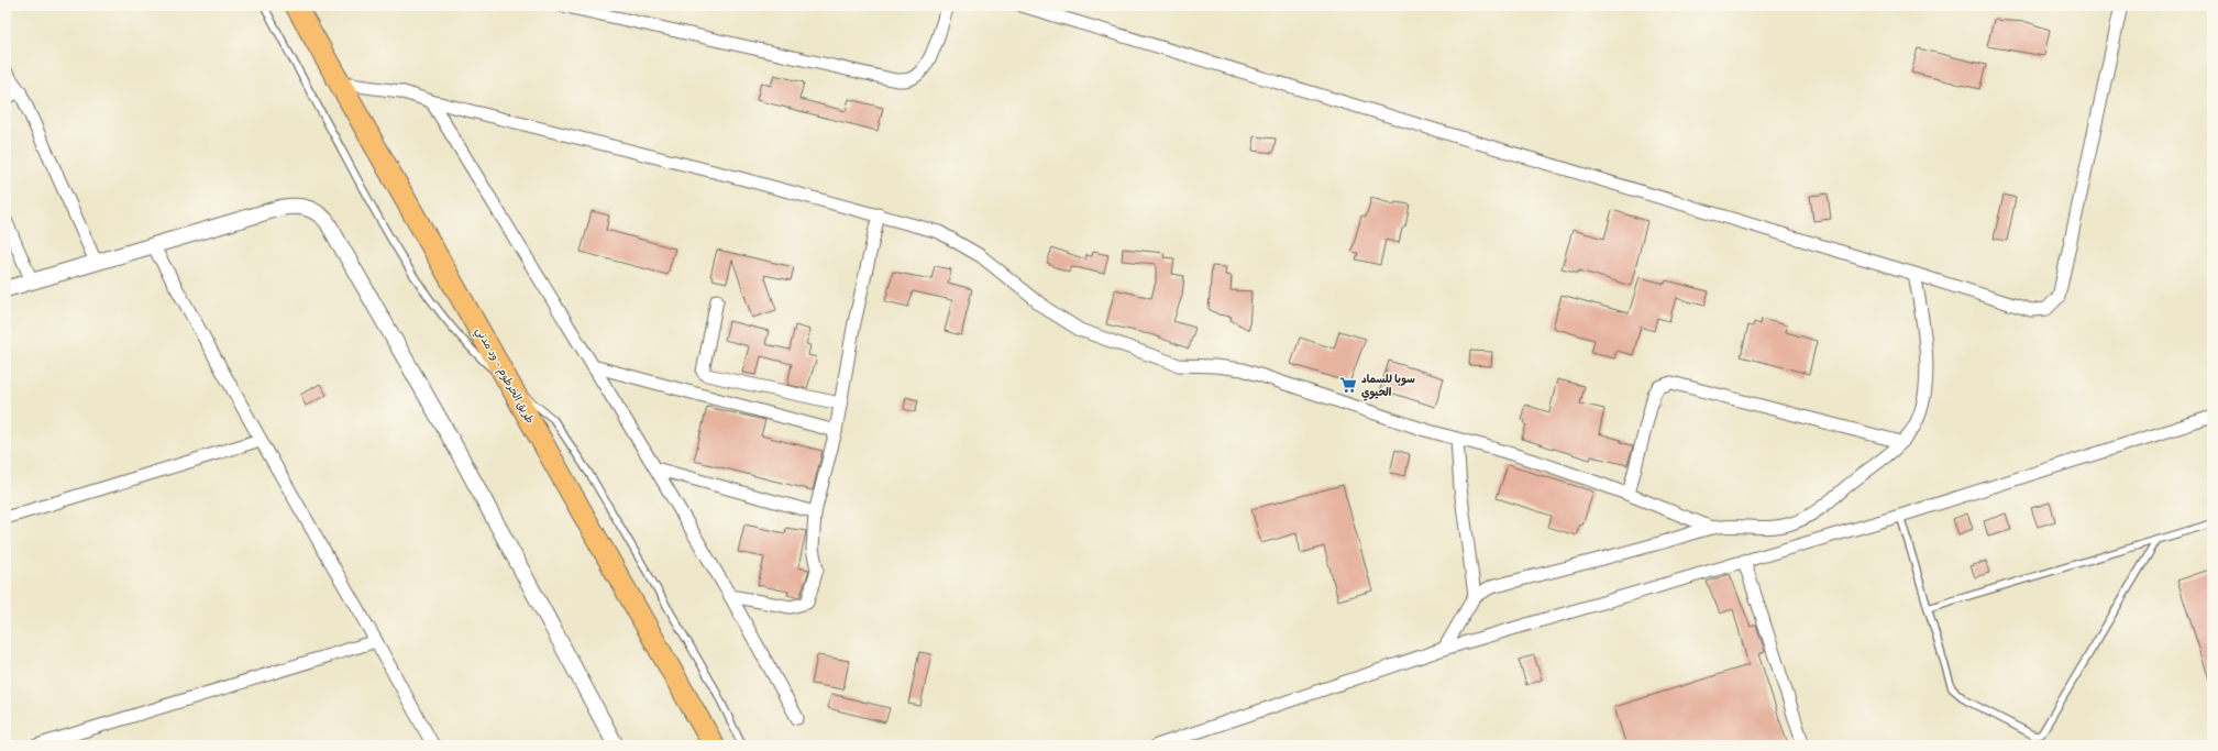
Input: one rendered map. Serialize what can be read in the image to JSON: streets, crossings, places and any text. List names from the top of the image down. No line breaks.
{"streets":{"highway":["طريق الخرطوم - ود مدني"]},"places":{"supermarket":["سوبا للسماد الحيوي"]}}
